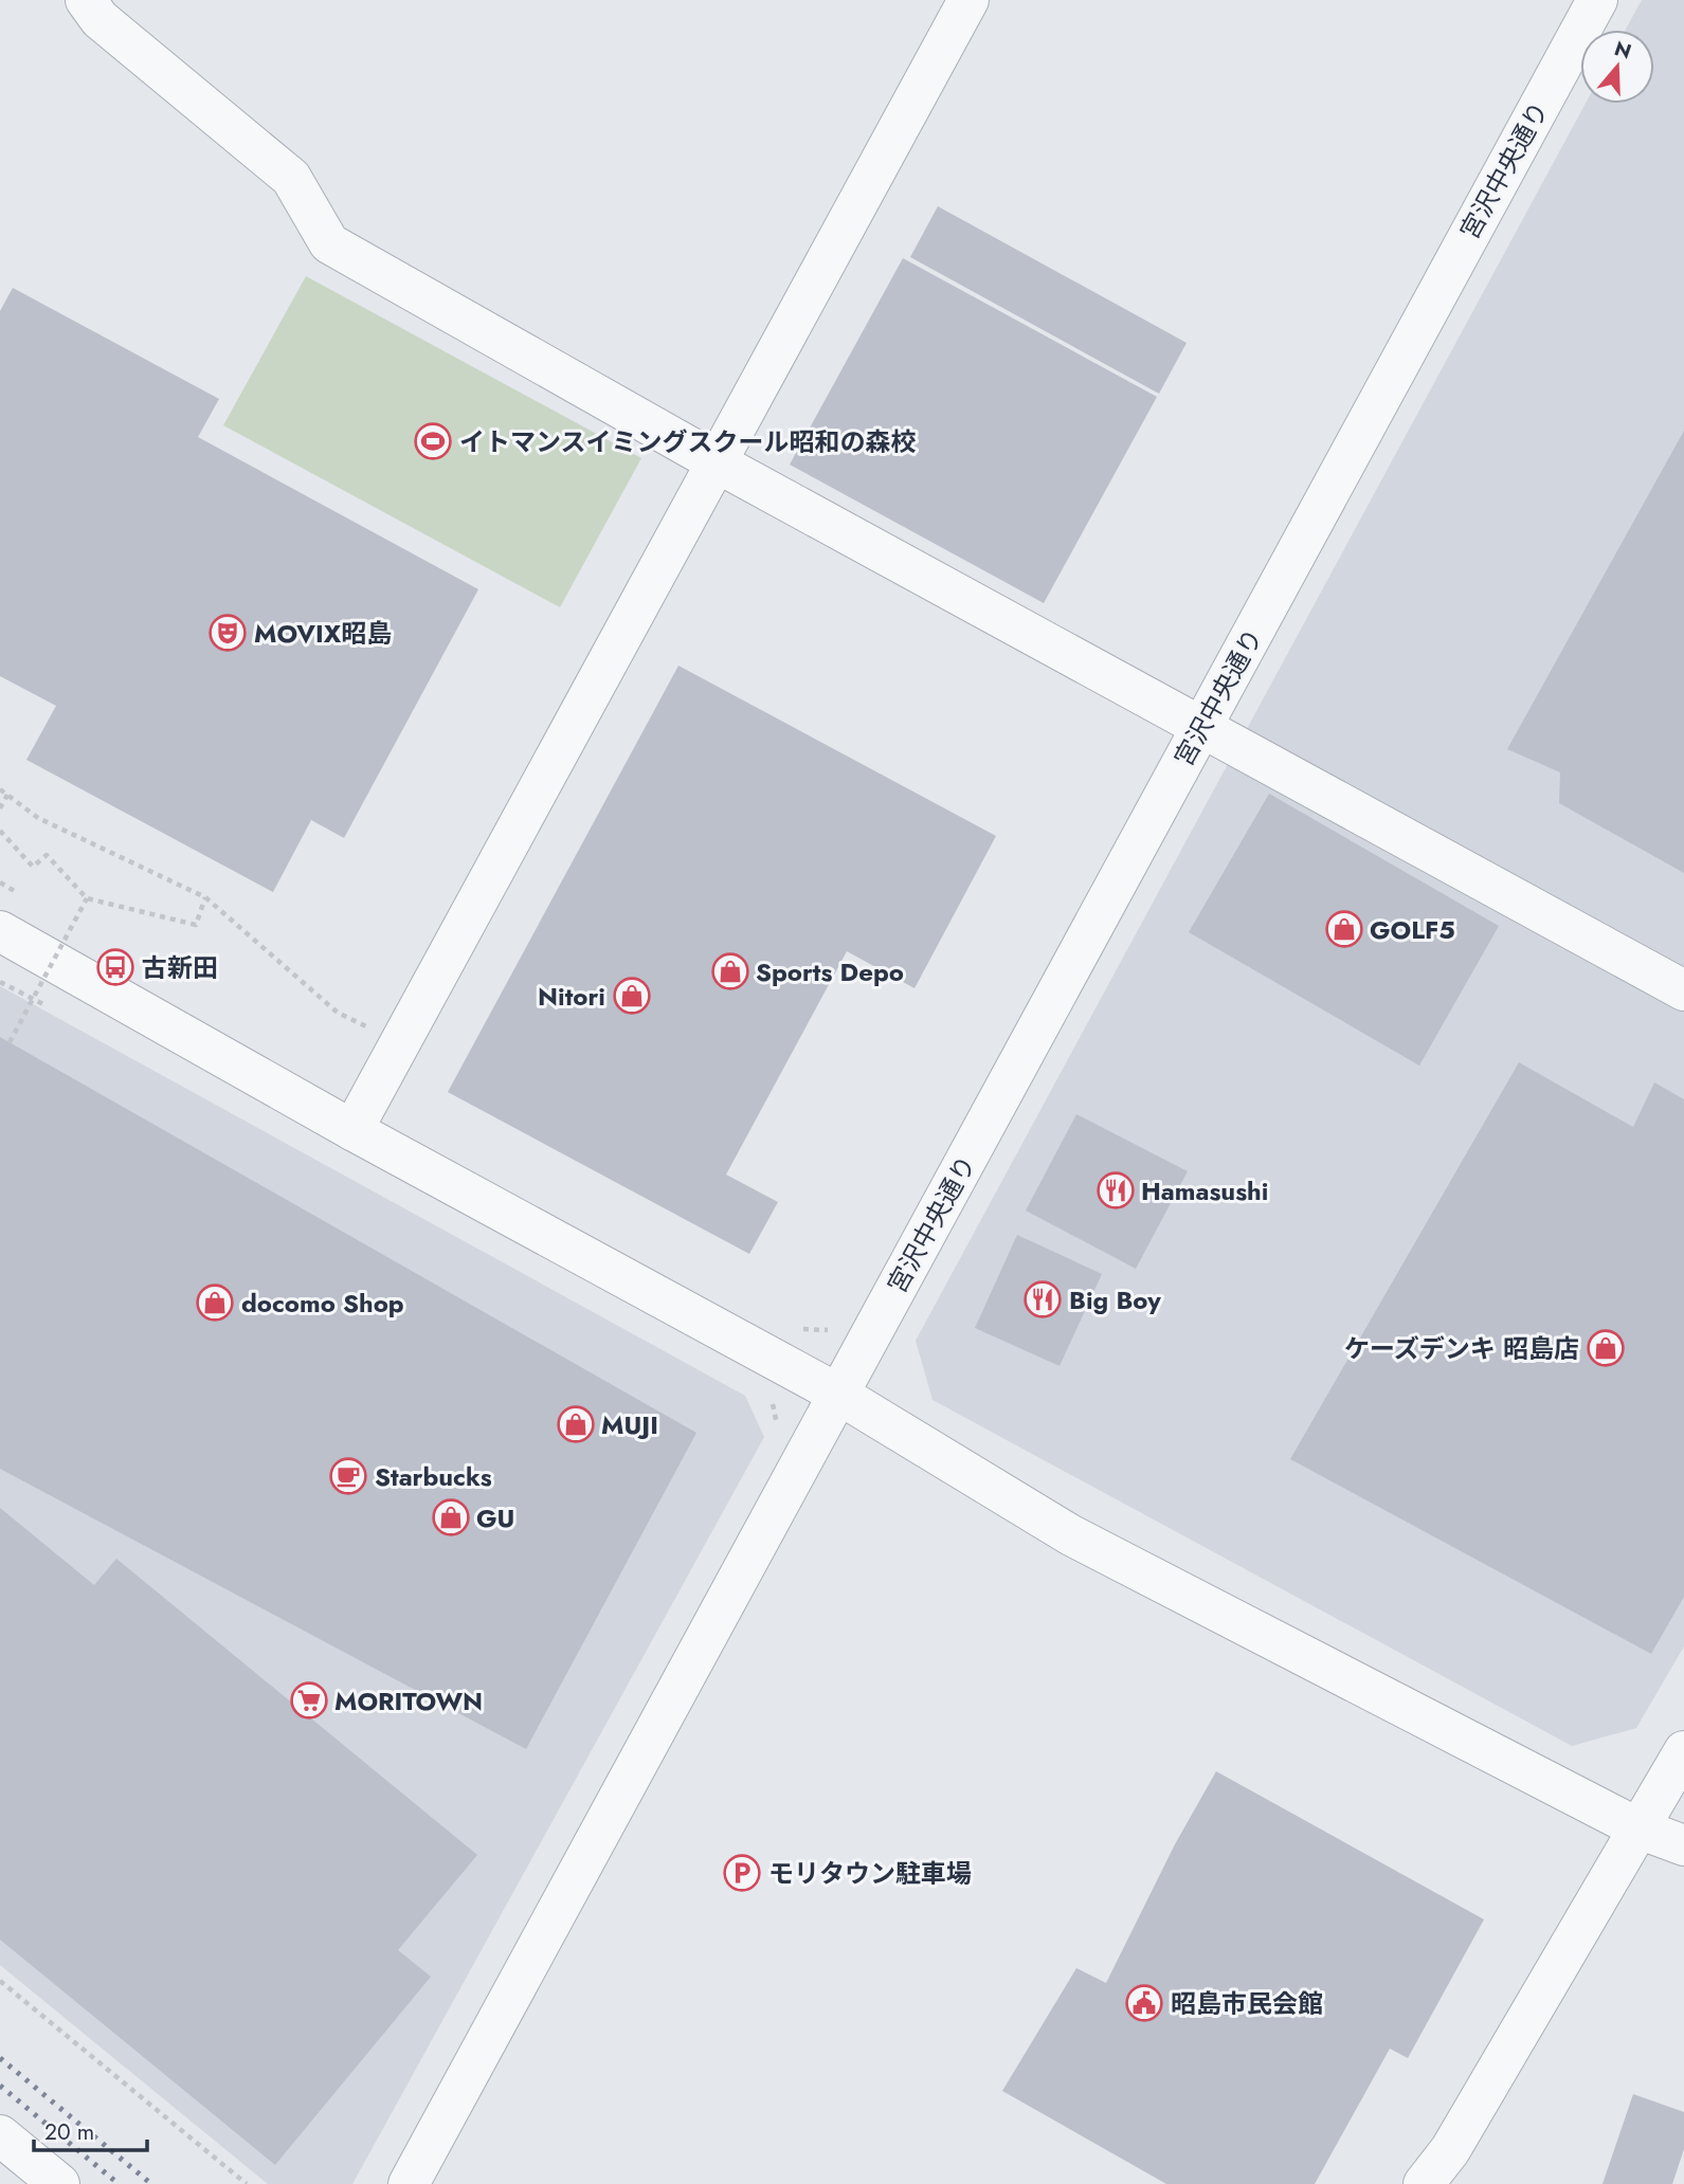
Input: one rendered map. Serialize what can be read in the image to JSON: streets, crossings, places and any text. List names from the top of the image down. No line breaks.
{"streets":{"street":["宮沢中央通り"]},"places":{"sports":["イトマンスイミングスクール昭和の森校"],"theatre":["MOVIX昭島"],"shop":["GOLF5","Sports Depo","Nitori","docomo Shop","ケーズデンキ 昭島店","MUJI","GU"],"bus stop":["古新田"],"restaurant":["Hamasushi","Big Boy"],"cafe":["Starbucks"],"supermarket":["MORITOWN"],"parking":["モリタウン駐車場"],"public building":["昭島市民会館"]},"scale_bar":"20 m","north":"top"}
